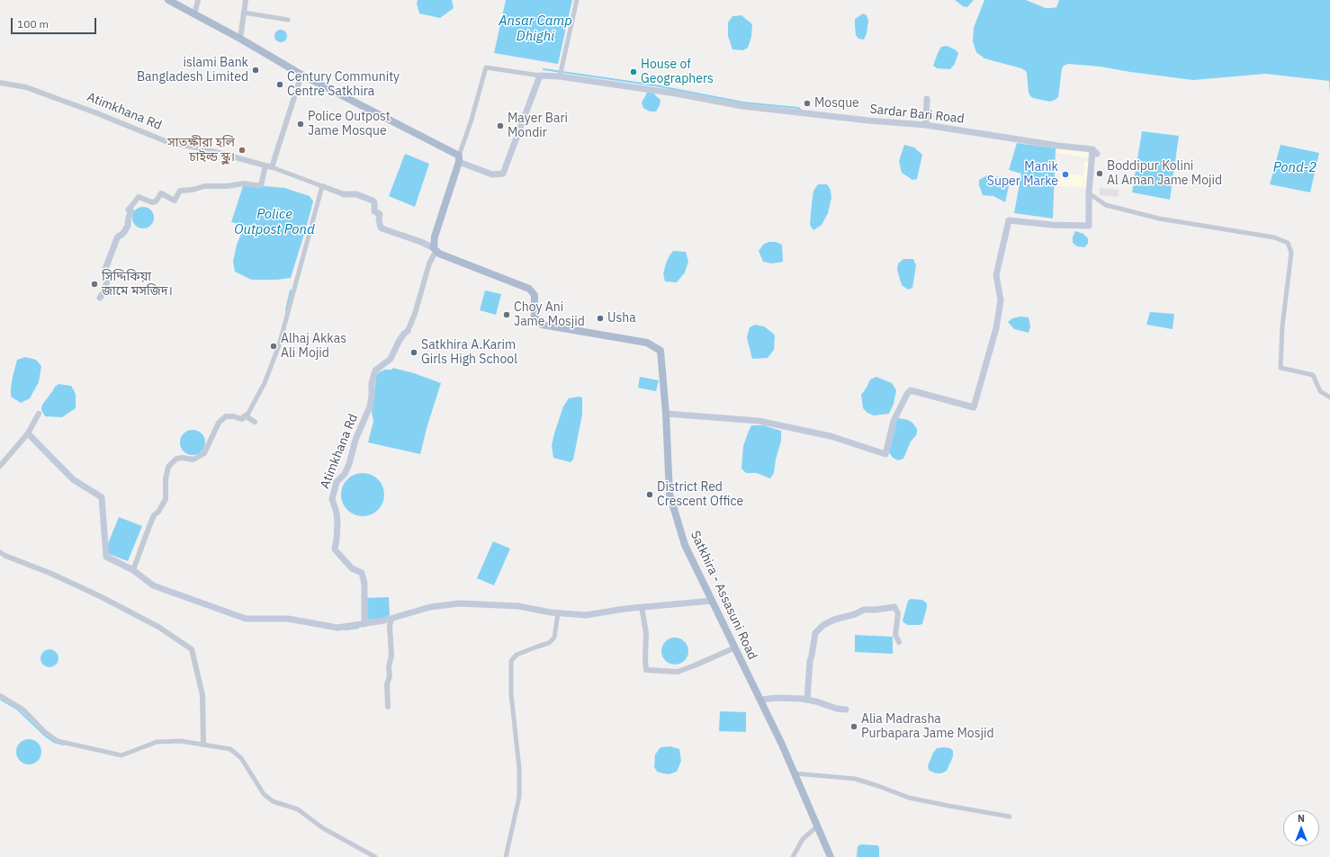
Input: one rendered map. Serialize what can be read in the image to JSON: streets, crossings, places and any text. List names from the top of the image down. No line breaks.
{"streets":{"main road":["Atimkhana Rd","Sardar Bari Road","Satkhira - Assasuni Road"]},"crossings":[["Atimkhana Rd","Satkhira - Assasuni Road"]],"water":["Ansar Camp Dhighi","Pond-2","Police Outpost Pond"],"places":["islami Bank Bangladesh Limited","House of Geographers","Century Community Centre Satkhira","Mosque","Police Outpost Jame Mosque","Mayer Bari Mondir","সাতক্ষীরা হলি চাইল্ড স্কুল।","Boddipur Kolini Al Aman Jame Mojid","Manik Super Marke","সিদ্দিকিয়া জামে মসজিদ।","Choy Ani Jame Mosjid","Usha","Alhaj Akkas Ali Mojid","Satkhira A.Karim Girls High School","District Red Crescent Office","Alia Madrasha Purbapara Jame Mosjid"],"scale_bar":"100 m","north":"top"}
